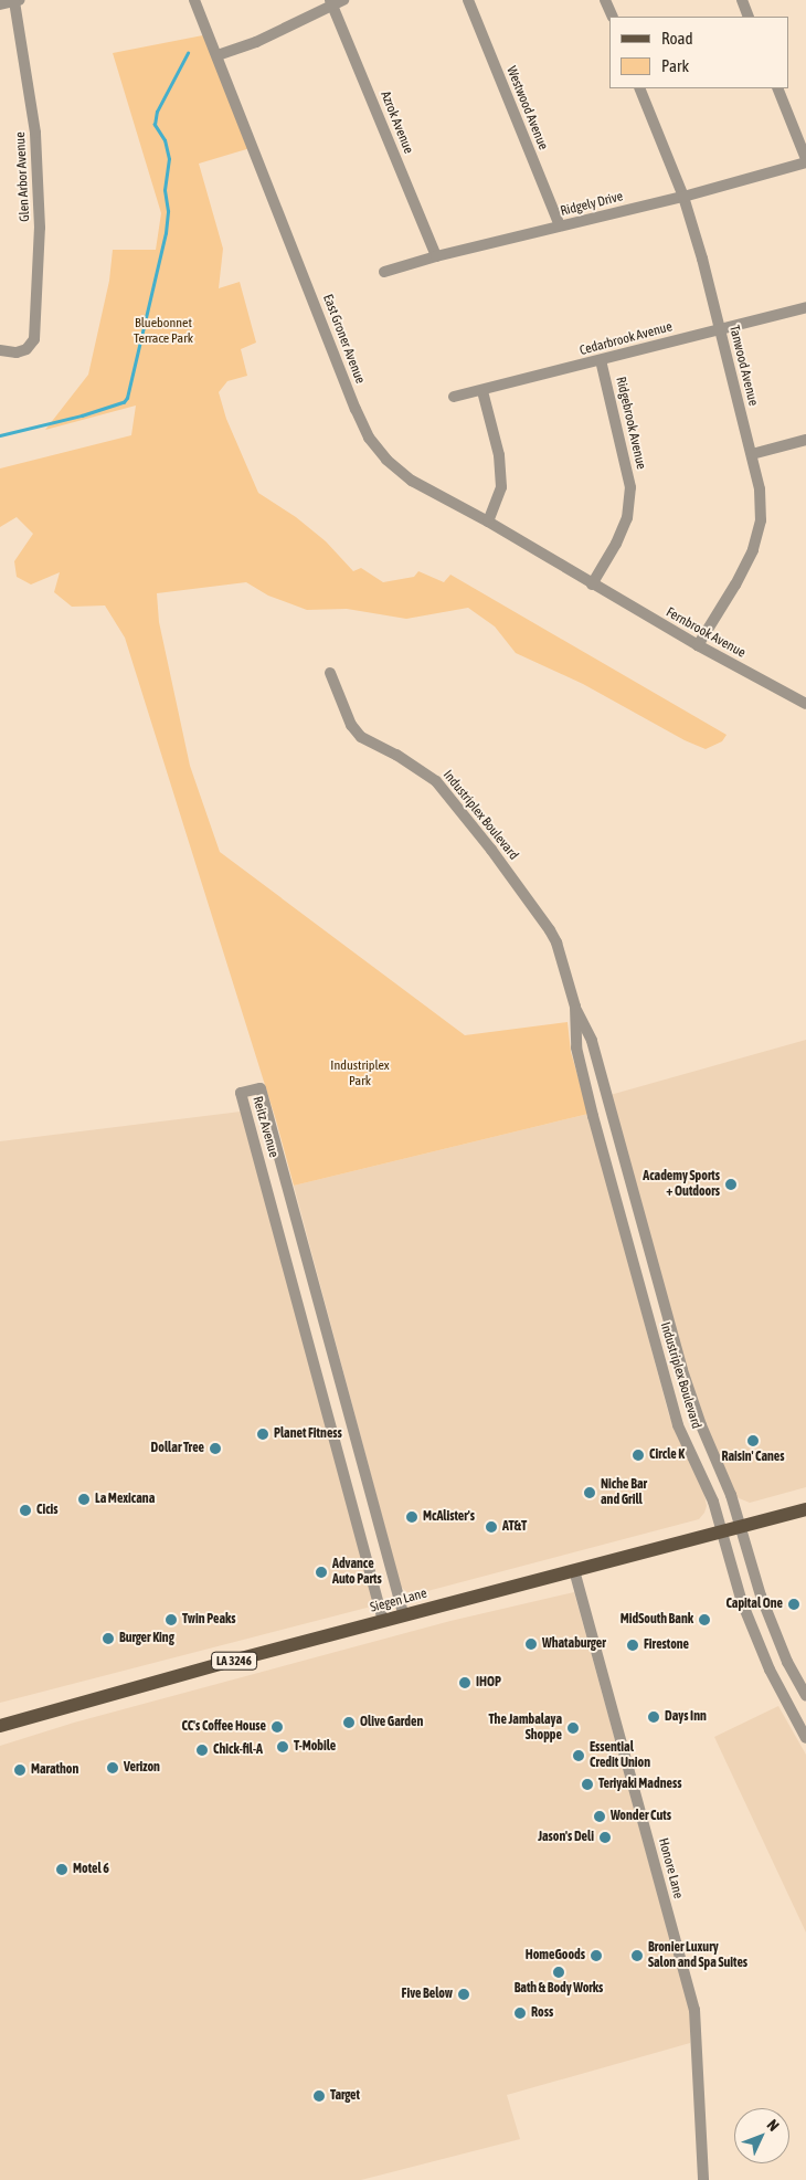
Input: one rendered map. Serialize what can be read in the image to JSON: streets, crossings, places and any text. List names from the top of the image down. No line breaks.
{"streets":{"main road":["Siegen Lane","LA 3246"],"street":["Westwood Avenue","Azrok Avenue","Glen Arbor Avenue","Ridgely Drive","East Groner Avenue","Cedarbrook Avenue","Tanwood Avenue","Ridgebrook Avenue","Fernbrook Avenue","Industriplex Boulevard","Reitz Avenue","Honore Lane"]},"crossings":[["Westwood Avenue","Ridgely Drive"],["Azrok Avenue","Ridgely Drive"],["Ridgely Drive","Tanwood Avenue"],["East Groner Avenue","Ridgebrook Avenue"],["East Groner Avenue","Fernbrook Avenue"],["Cedarbrook Avenue","Tanwood Avenue"],["Cedarbrook Avenue","Ridgebrook Avenue"],["Tanwood Avenue","Fernbrook Avenue"],["Ridgebrook Avenue","Fernbrook Avenue"],["Industriplex Boulevard","Siegen Lane"],["Reitz Avenue","Siegen Lane"],["Siegen Lane","Honore Lane"]],"parks":["Bluebonnet Terrace Park","Industriplex Park"],"places":["Academy Sports + Outdoors","Planet Fitness","Raisin' Canes","Dollar Tree","Circle K","Niche Bar and Grill","La Mexicana","Cicis","McAlister's","AT&T","Advance Auto Parts","Capital One","Twin Peaks","MidSouth Bank","Burger King","Whataburger","Firestone","IHOP","Days Inn","Olive Garden","CC's Coffee House","The Jambalaya Shoppe","T-Mobile","Chick-fil-A","Essential Credit Union","Verizon","Marathon","Teriyaki Madness","Wonder Cuts","Jason's Deli","Motel 6","HomeGoods","Bronier Luxury Salon and Spa Suites","Bath & Body Works","Five Below","Ross","Target"],"legend":["Road","Park"],"north":"top right"}
